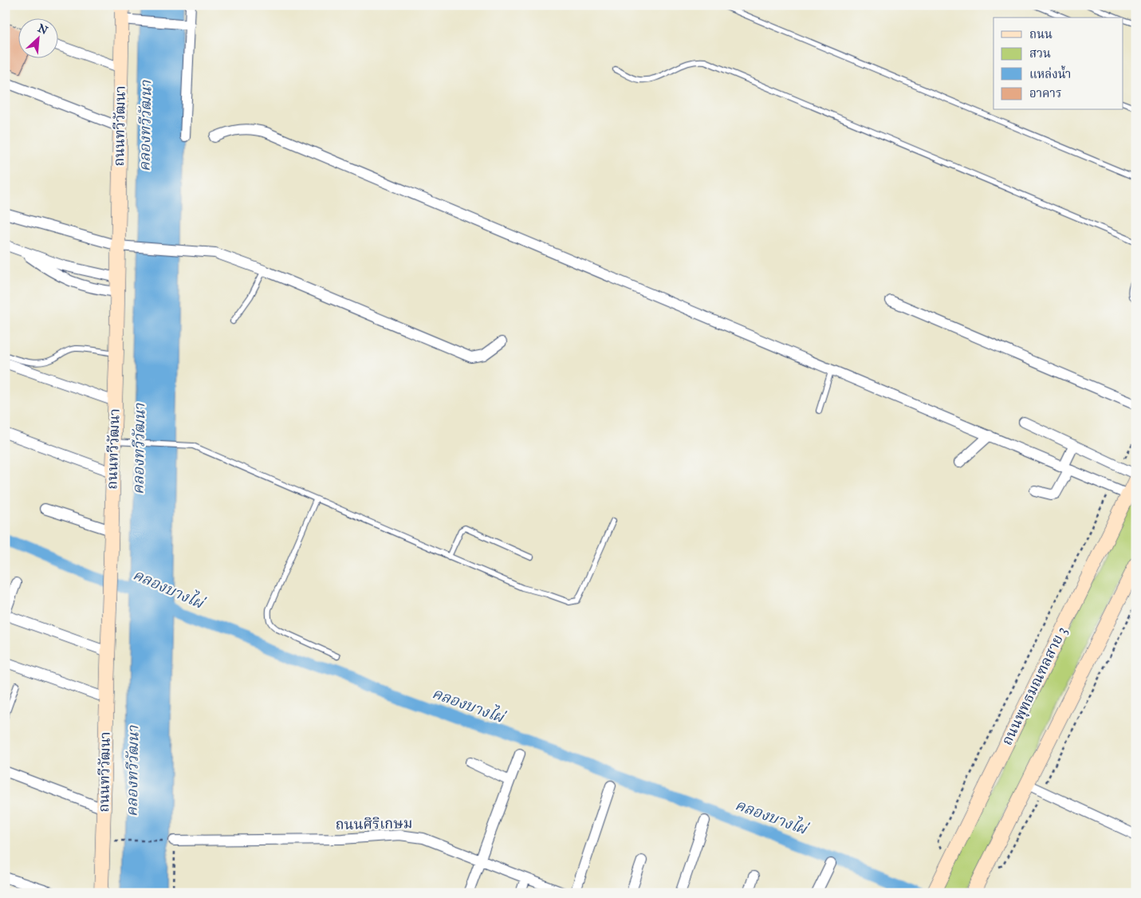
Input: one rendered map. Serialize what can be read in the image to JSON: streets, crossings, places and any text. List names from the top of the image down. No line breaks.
{"streets":{"main road":["ถนนทวีวัฒนา","ถนนพุทธมณฑลสาย 3"],"street":["ถนนศิริเกษม"]},"water":["คลองทวีวัฒนา","คลองบางไผ่"],"legend":["ถนน","สวน","แหล่งน้ำ","อาคาร"],"north":"top right"}
